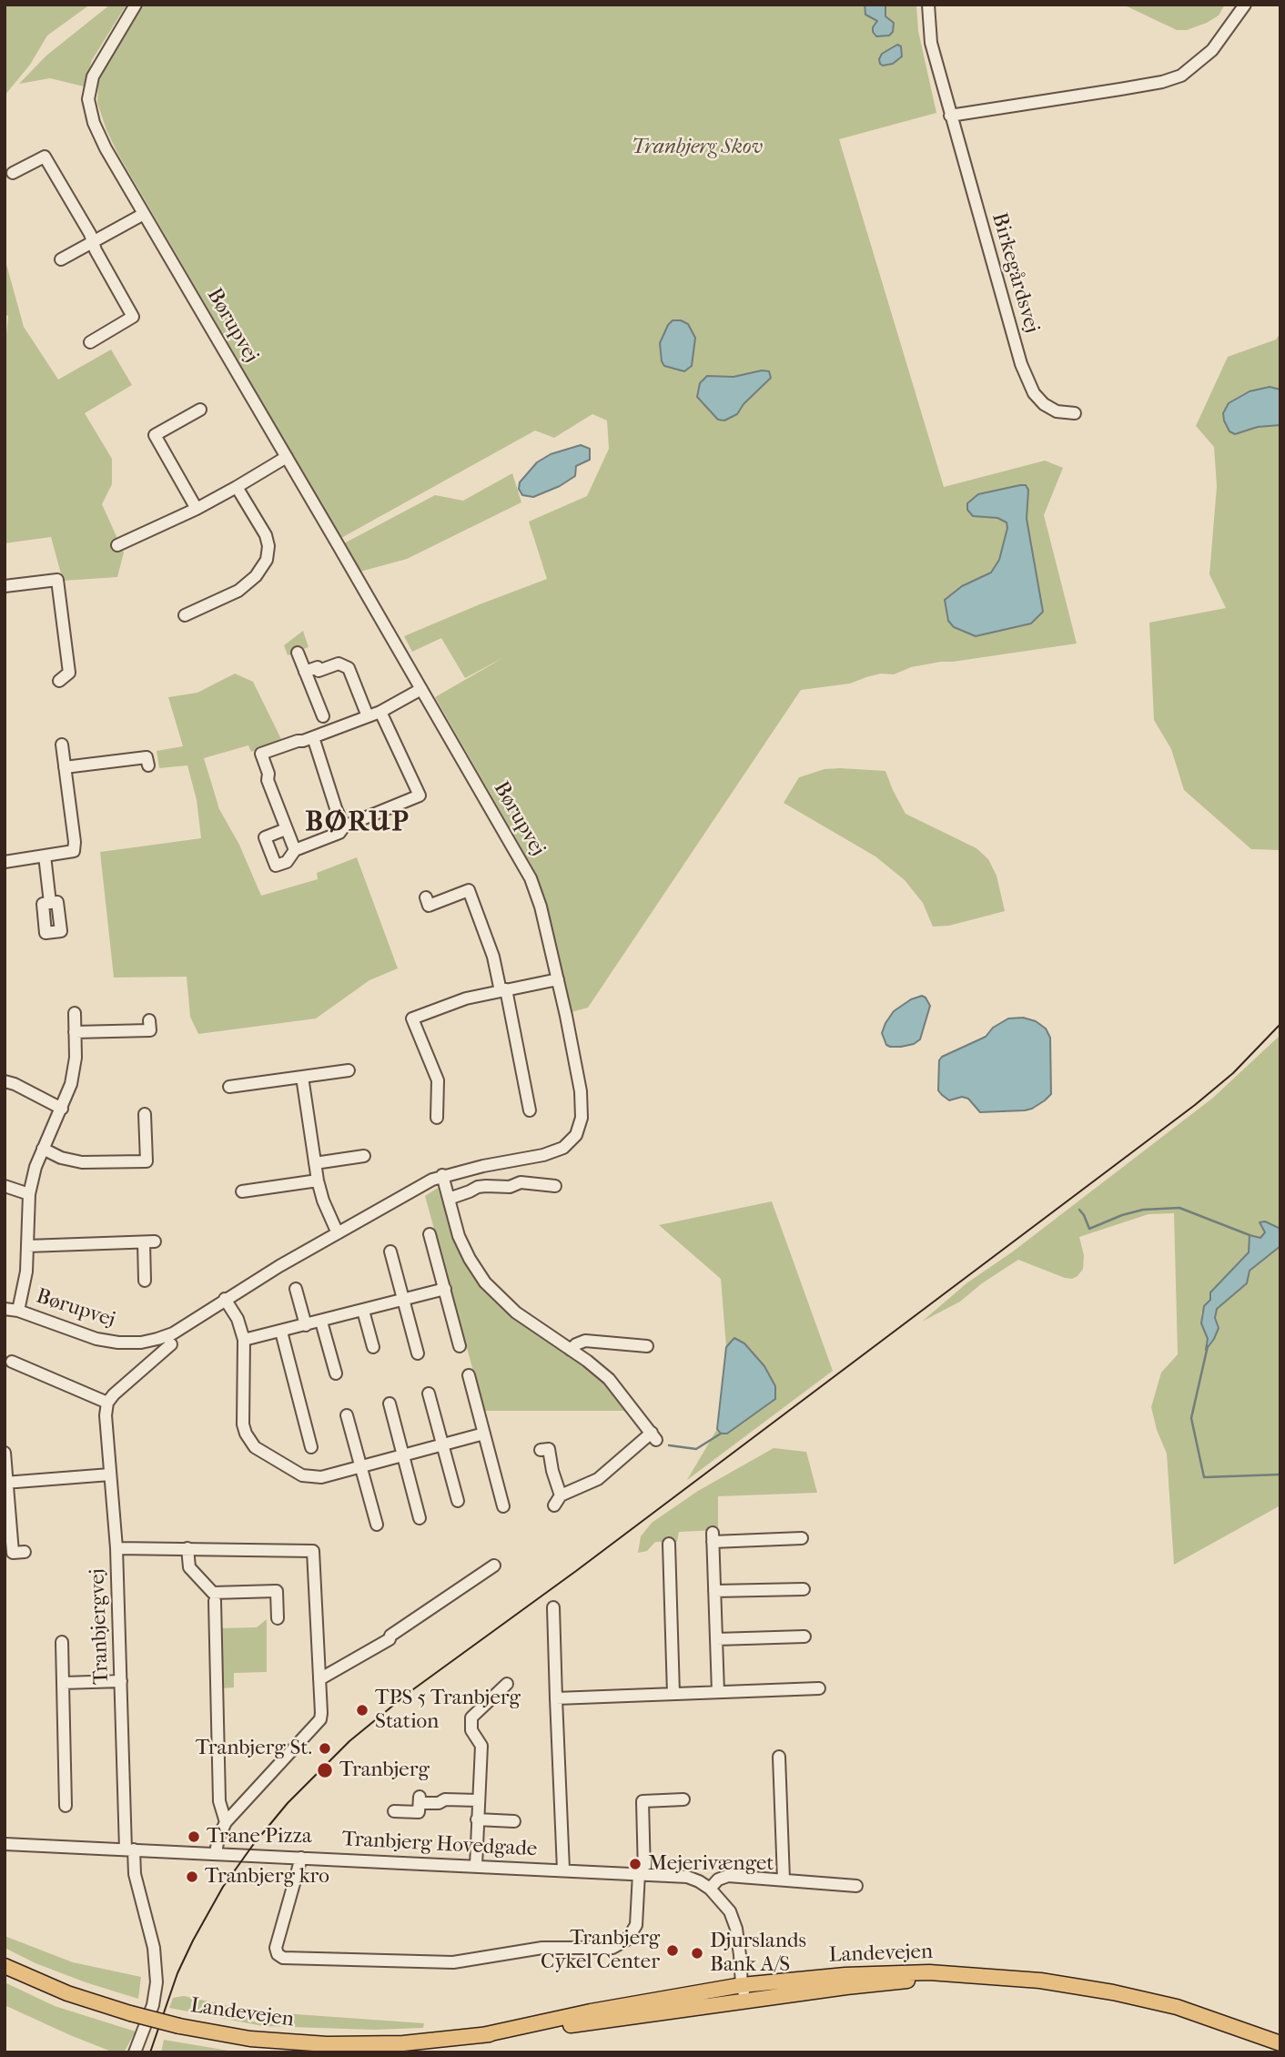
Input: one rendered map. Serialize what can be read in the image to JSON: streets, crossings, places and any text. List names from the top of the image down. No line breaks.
{"streets":{"main road":["Landevejen"],"street":["Birkegårdsvej","Børupvej","Tranbjergvej","Tranbjerg Hovedgade"]},"crossings":[["Tranbjergvej","Tranbjerg Hovedgade"],["Tranbjerg Hovedgade","Landevejen"]],"districts":["BØRUP"],"parks":["Tranbjerg Skov"],"places":["TPS 5 Tranbjerg Station","Tranbjerg St.","Tranbjerg","Trane Pizza","Mejerivænget","Tranbjerg kro","Tranbjerg Cykel Center","Djurslands Bank A/S"]}
